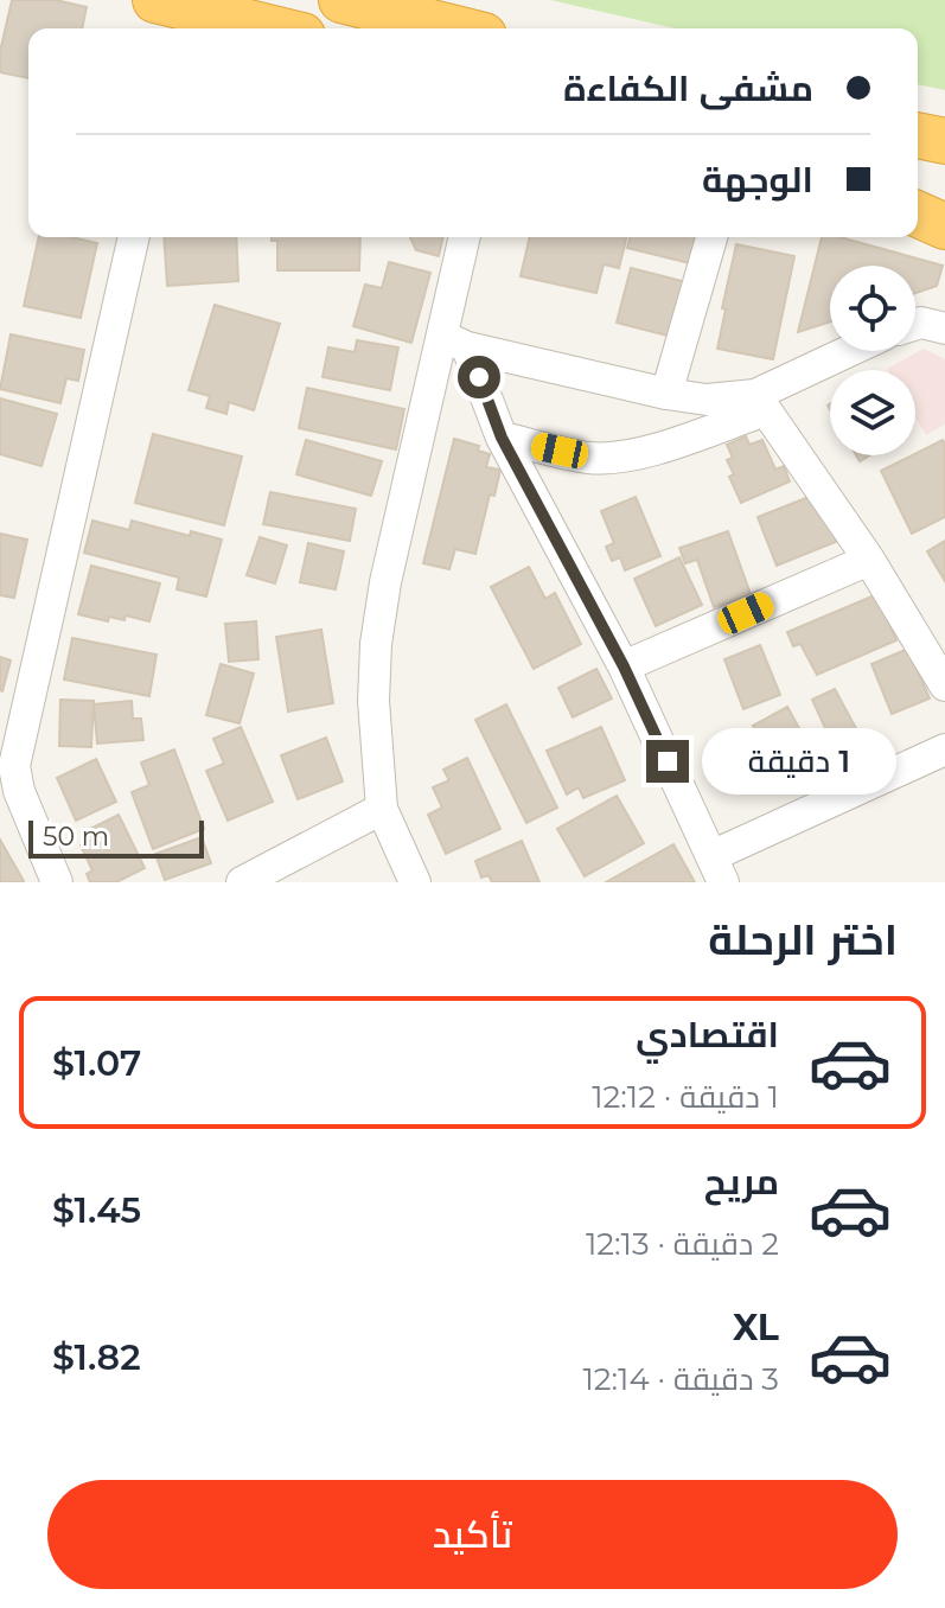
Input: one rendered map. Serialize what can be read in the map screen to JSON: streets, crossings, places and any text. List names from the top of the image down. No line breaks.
{"scale_bar":"50 m","page":{"banner":["مشفى الكفاءة","الوجهة"],"bubble":"1 دقيقة","scale":"50 m","heading":"اختر الرحلة","list":[{"name":"اقتصادي","note":"1 دقيقة · 12:12","value":"$1.07"},{"name":"مريح","note":"2 دقيقة · 12:13","value":"$1.45"},{"name":"XL","note":"3 دقيقة · 12:14","value":"$1.82"}],"buttons":"تأكيد"}}
